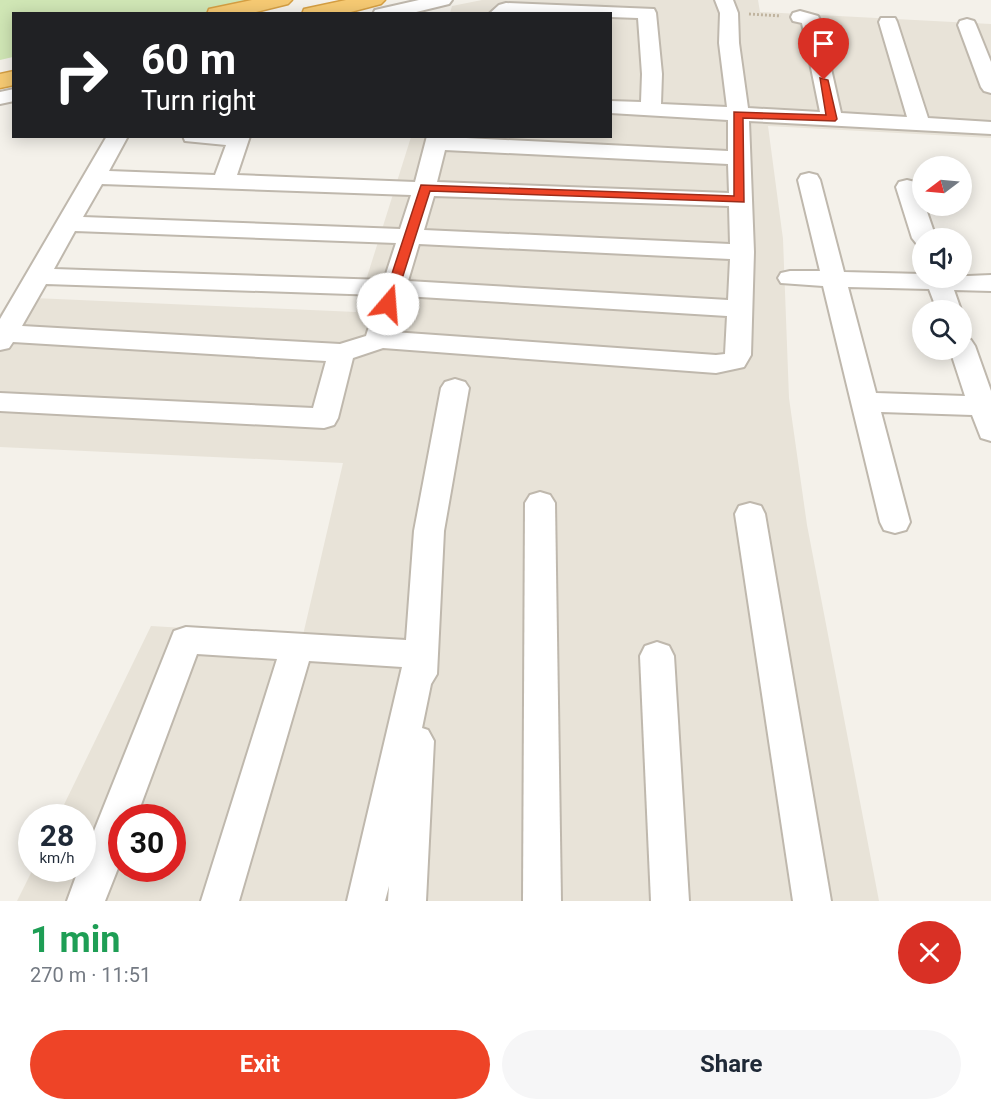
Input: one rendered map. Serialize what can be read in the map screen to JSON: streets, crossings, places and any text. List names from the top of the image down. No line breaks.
{"north":"left","page":{"turn":["60 m","Turn right"],"speed":"28 km/h","limit":"30","heading":["1 min","270 m · 11:51"],"buttons":["Exit","Share"]}}
